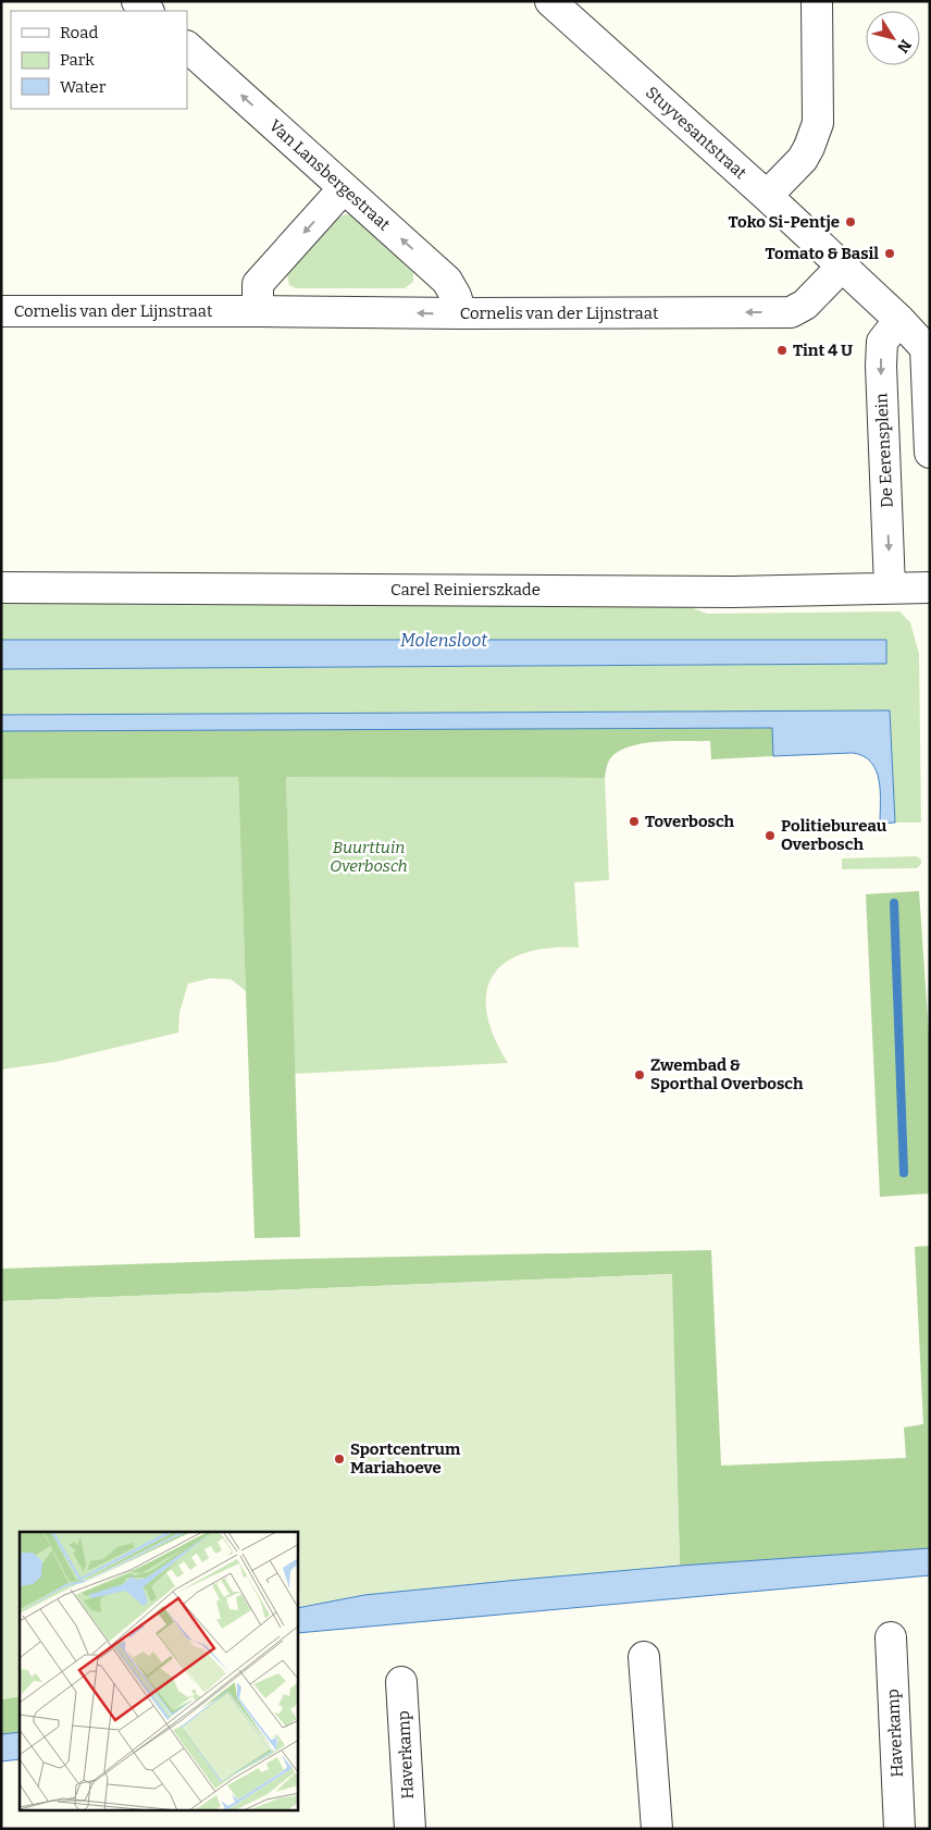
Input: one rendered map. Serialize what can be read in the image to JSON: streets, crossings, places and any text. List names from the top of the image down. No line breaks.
{"streets":{"street":["Stuyvesantstraat","Van Lansbergestraat","Cornelis van der Lijnstraat","De Eerensplein","Carel Reinierszkade","Haverkamp"]},"crossings":[["Stuyvesantstraat","Cornelis van der Lijnstraat"],["Van Lansbergestraat","Cornelis van der Lijnstraat"],["De Eerensplein","Carel Reinierszkade"]],"one_way":["Van Lansbergestraat","Cornelis van der Lijnstraat"],"water":["Molensloot"],"parks":["Buurttuin Overbosch"],"places":["Toko Si-Pentje","Tomato & Basil","Tint 4 U","Toverbosch","Politiebureau Overbosch","Zwembad & Sporthal Overbosch","Sportcentrum Mariahoeve"],"legend":["Road","Park","Water"],"north":"bottom right"}
